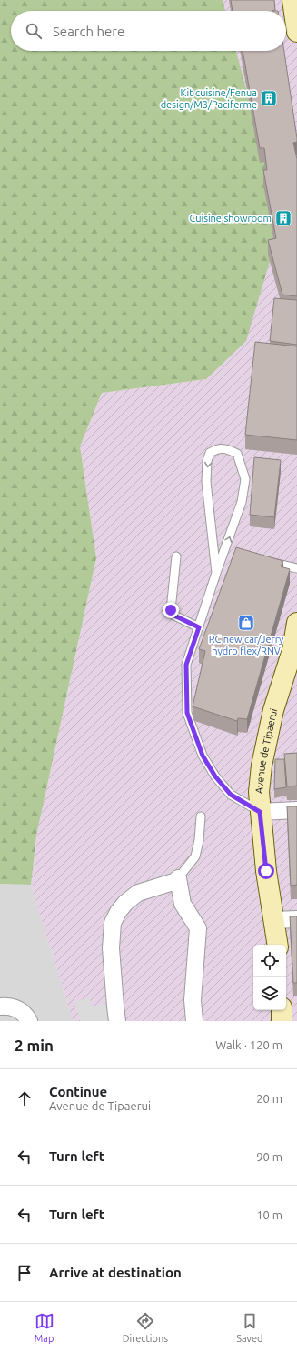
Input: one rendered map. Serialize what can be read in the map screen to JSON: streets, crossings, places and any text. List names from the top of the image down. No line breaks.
{"streets":{"main road":["Avenue de Tipaerui"]},"places":{"building":["Kit cuisine/Fenua design/M3/Paciferme","Cuisine showroom"],"shop":["RC new car/Jerry hydro flex/RNV"]},"page":{"search":"Search here","heading":["2 min","Walk · 120 m"],"list":[["Continue","Avenue de Tipaerui","20 m"],["Turn left","90 m"],["Turn left","10 m"],"Arrive at destination"],"nav":["Map","Directions","Saved"]}}
